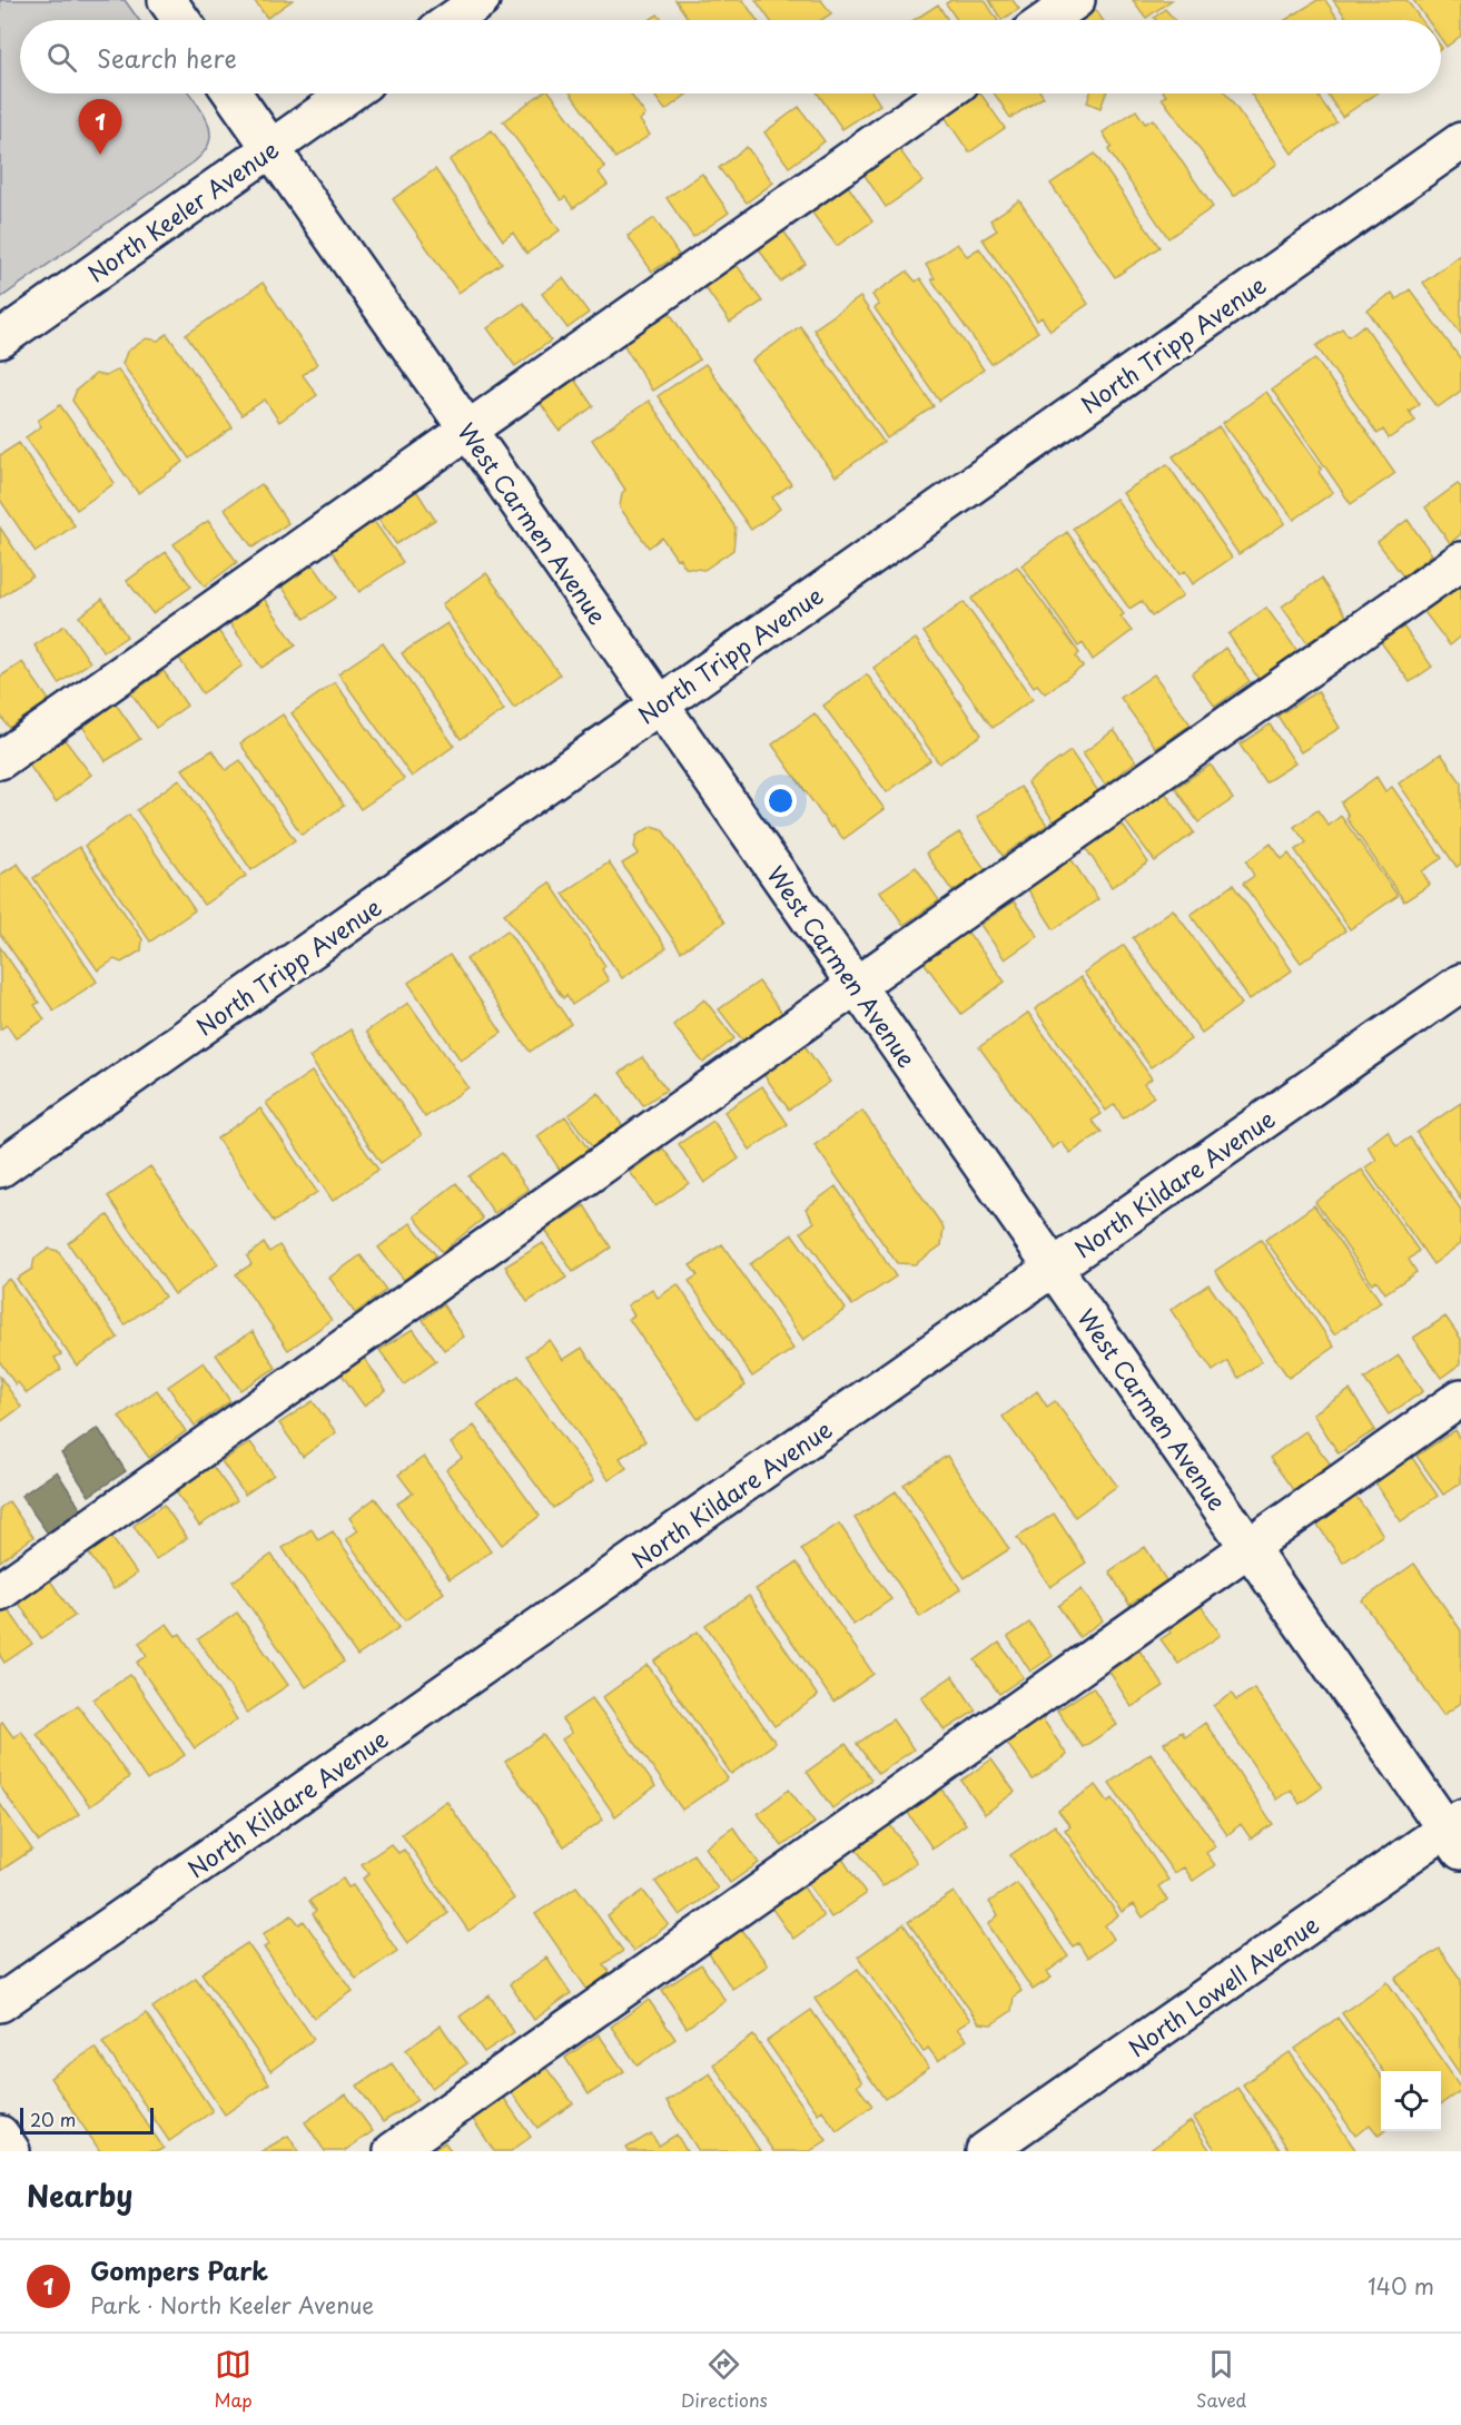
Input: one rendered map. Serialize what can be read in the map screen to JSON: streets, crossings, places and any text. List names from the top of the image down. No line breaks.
{"streets":{"street":["North Keeler Avenue","North Tripp Avenue","West Carmen Avenue","North Kildare Avenue","North Lowell Avenue"]},"crossings":[["North Keeler Avenue","West Carmen Avenue"],["North Tripp Avenue","West Carmen Avenue"],["West Carmen Avenue","North Kildare Avenue"],["West Carmen Avenue","North Lowell Avenue"]],"scale_bar":"20 m","page":{"search":"Search here","pins":"1","scale":"20 m","heading":"Nearby","list":[{"mark":"1","name":"Gompers Park","note":"Park · North Keeler Avenue","value":"140 m"}],"nav":["Map","Directions","Saved"]}}
